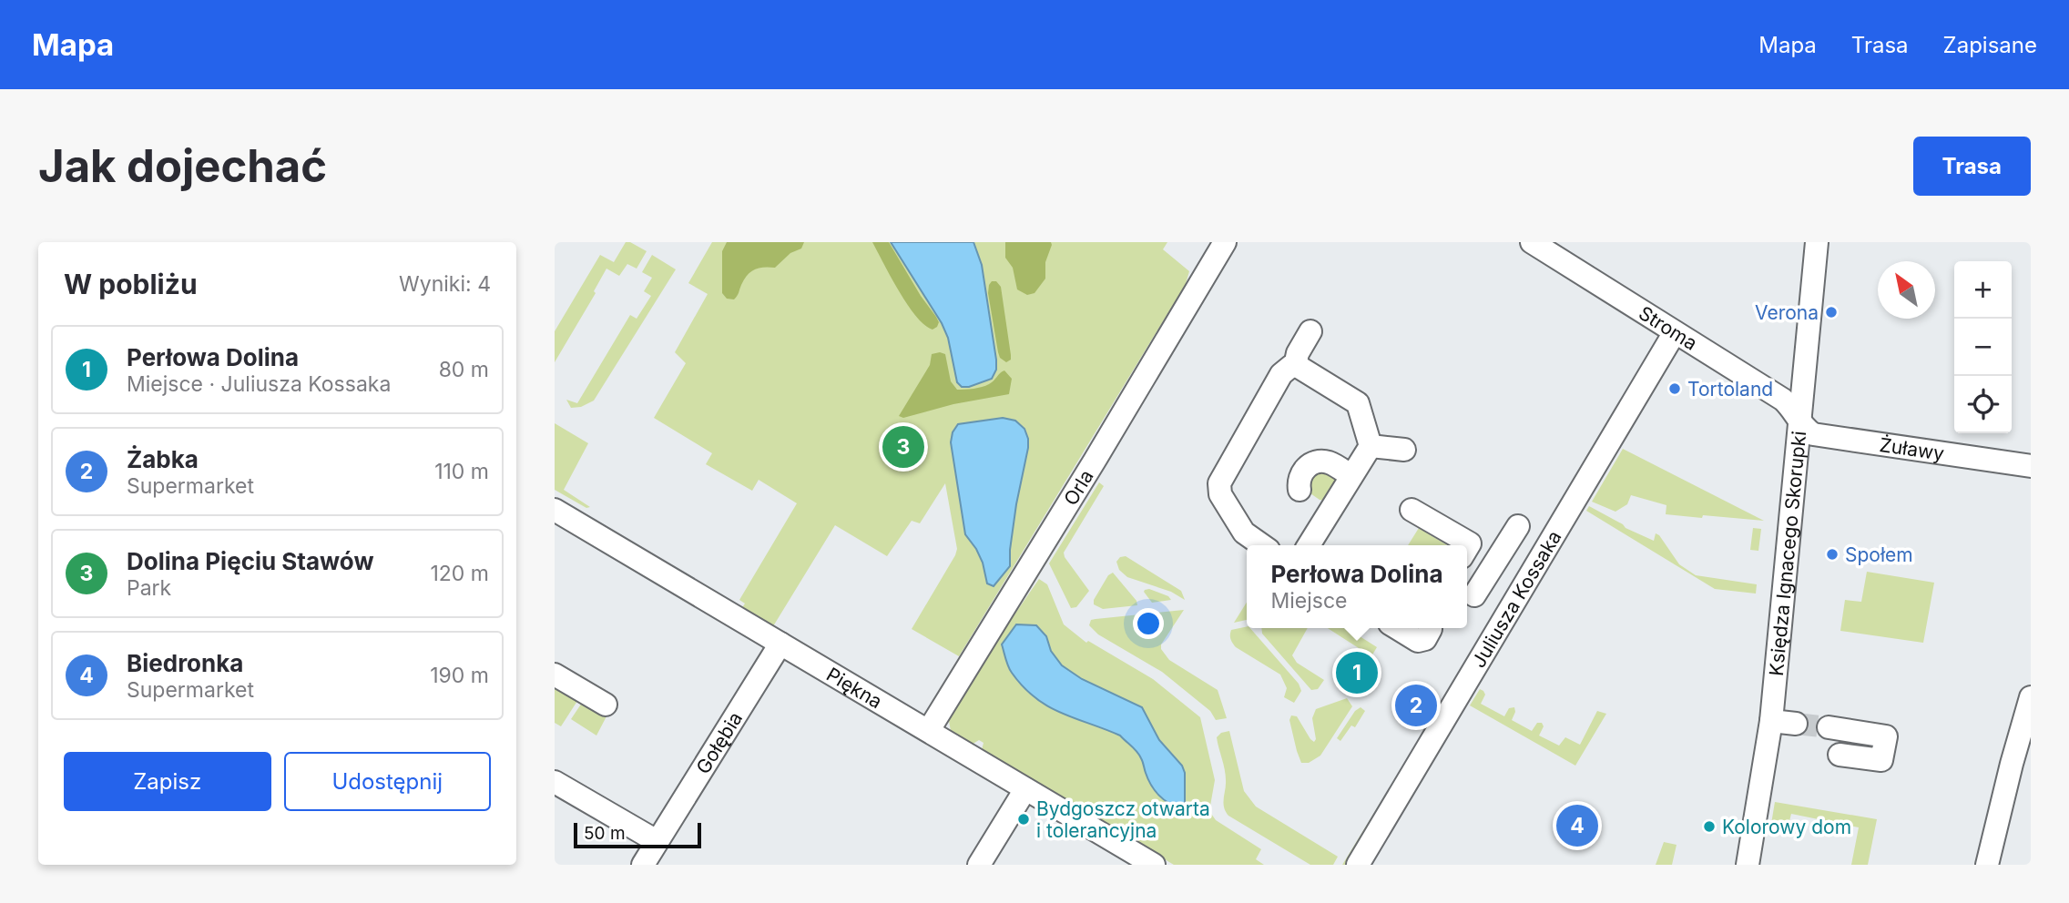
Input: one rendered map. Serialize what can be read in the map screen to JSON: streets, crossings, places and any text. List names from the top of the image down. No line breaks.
{"streets":{"street":["Stroma","Żuławy","Orla","Księdza Ignacego Skorupki","Juliusza Kossaka","Piękna","Gołębia"]},"crossings":[["Stroma","Żuławy"],["Stroma","Księdza Ignacego Skorupki"],["Stroma","Juliusza Kossaka"],["Żuławy","Księdza Ignacego Skorupki"],["Orla","Piękna"],["Piękna","Gołębia"]],"places":["Verona","Tortoland","Społem","Bydgoszcz otwarta i tolerancyjna","Kolorowy dom"],"scale_bar":"50 m","north":"top left","page":{"header":"Mapa","nav":["Mapa","Trasa","Zapisane"],"buttons":["Trasa",["Zapisz","Udostępnij"]],"title":"Jak dojechać","heading":["W pobliżu","Wyniki: 4"],"map_buttons":["+","−"],"list":[{"mark":"1","name":"Perłowa Dolina","note":"Miejsce · Juliusza Kossaka","value":"80 m"},{"mark":"2","name":"Żabka","note":"Supermarket","value":"110 m"},{"mark":"3","name":"Dolina Pięciu Stawów","note":"Park","value":"120 m"},{"mark":"4","name":"Biedronka","note":"Supermarket","value":"190 m"}],"pins":["3","1","2","4"],"popup":["Perłowa Dolina","Miejsce"],"scale":"50 m"}}
